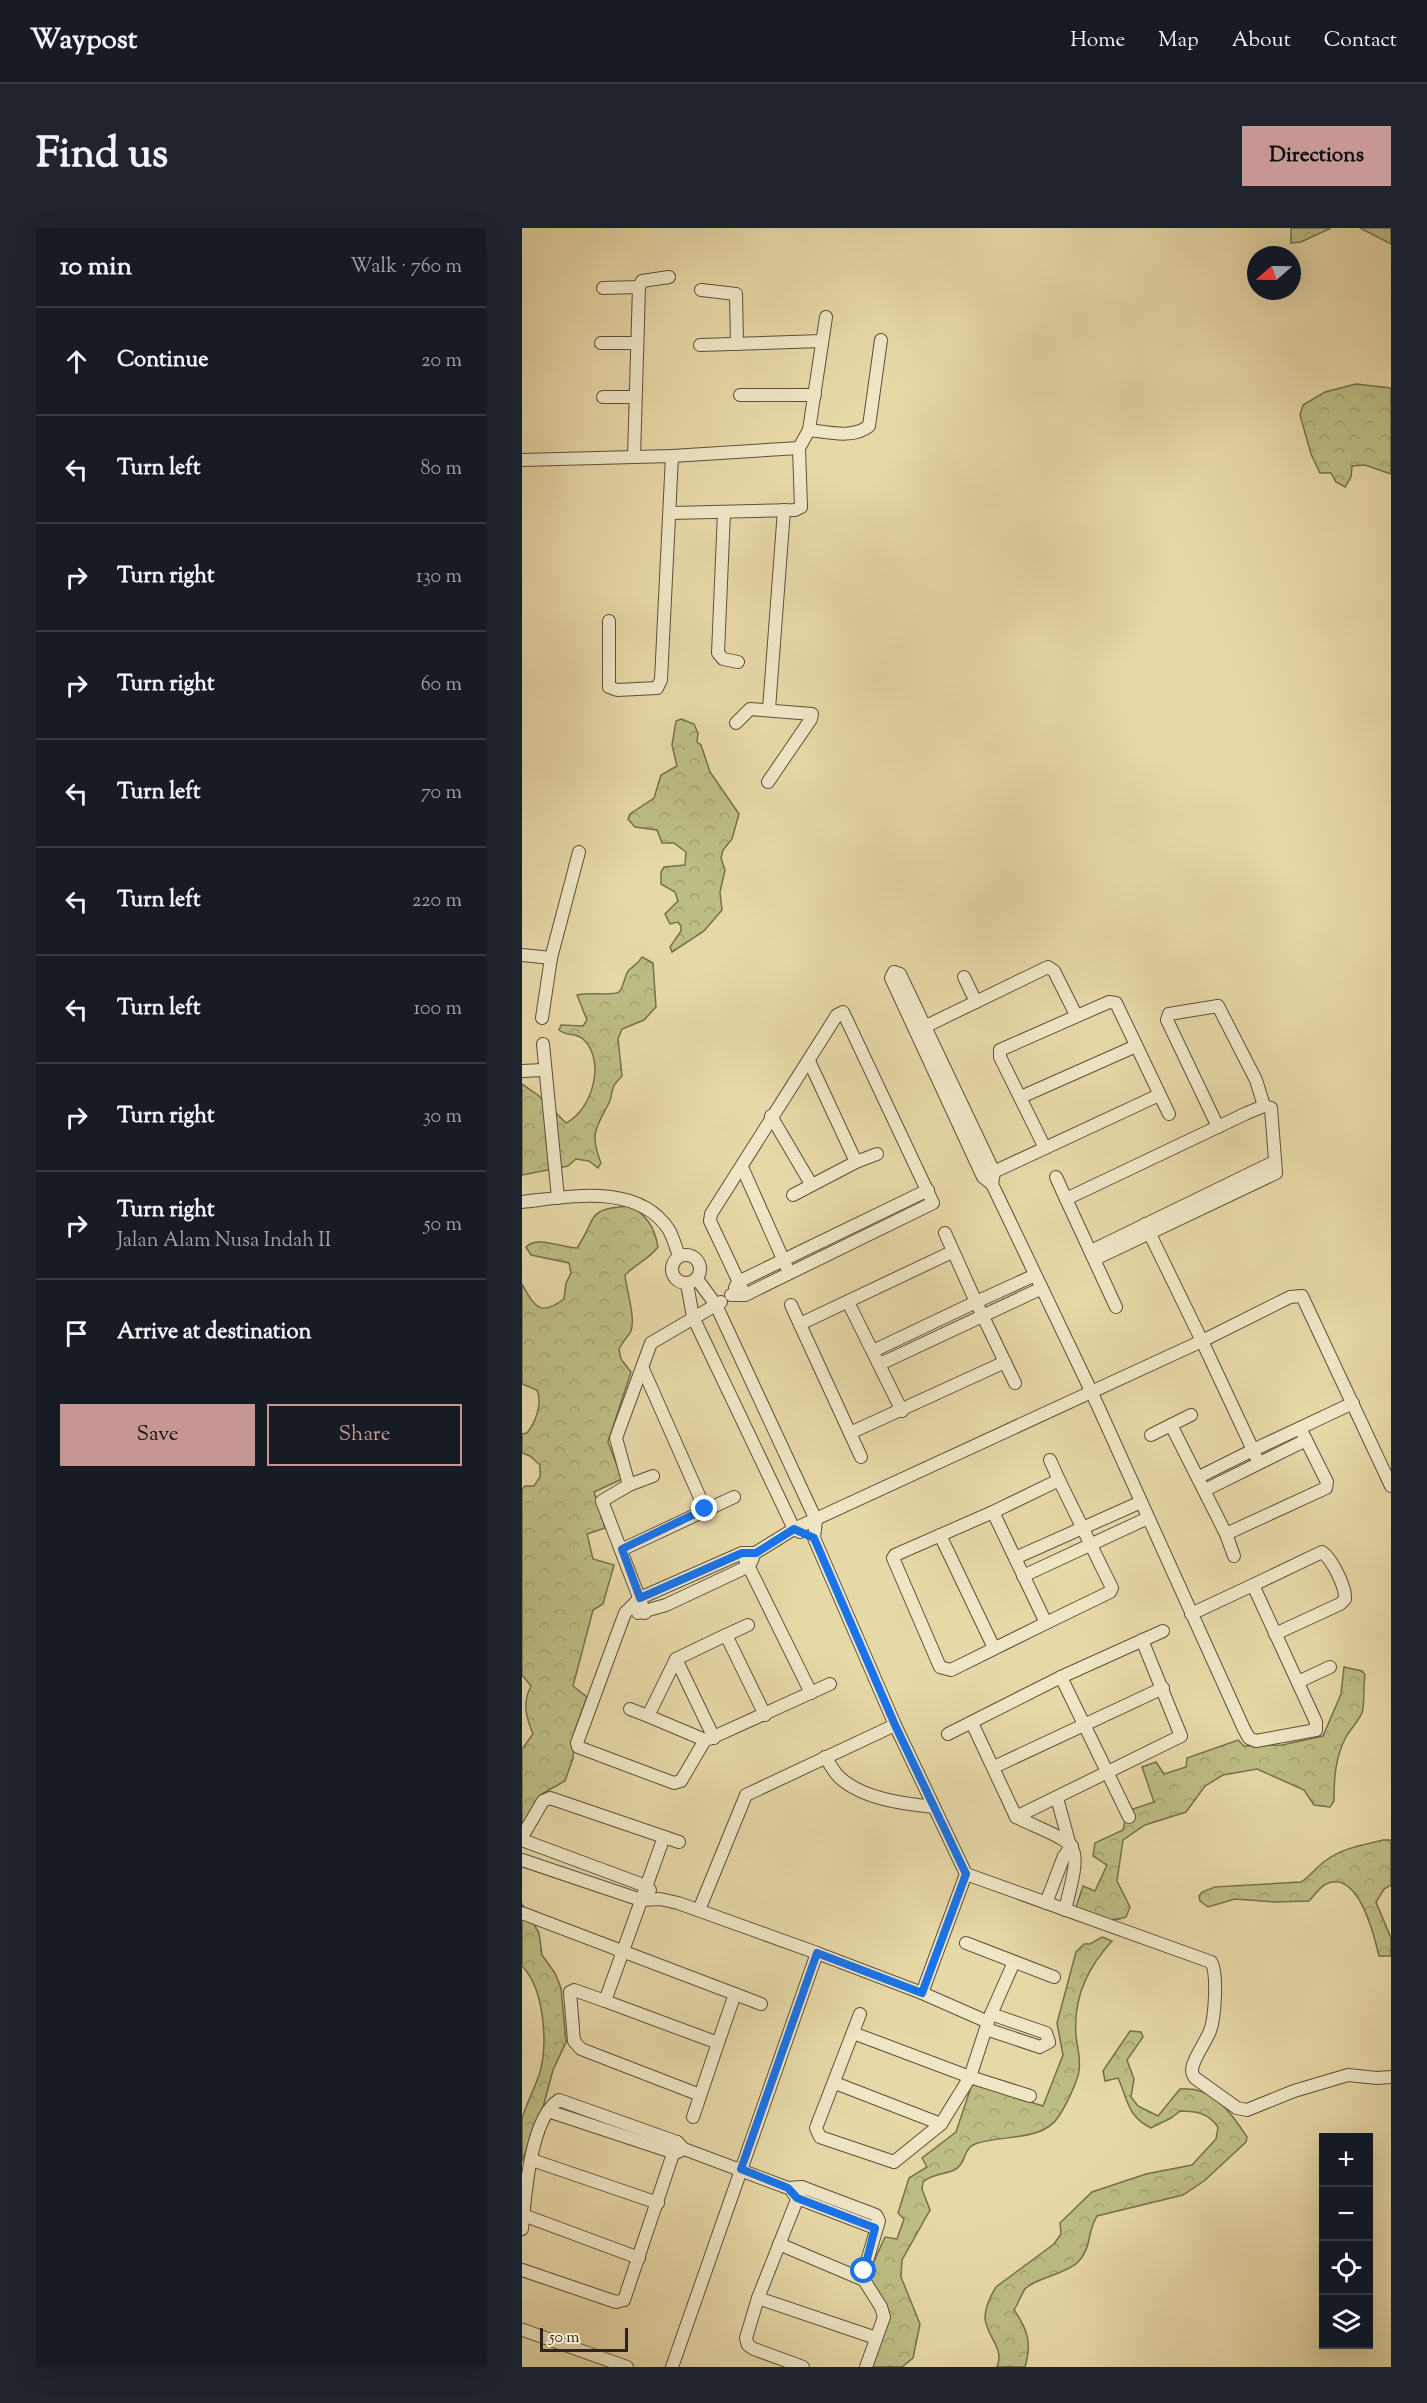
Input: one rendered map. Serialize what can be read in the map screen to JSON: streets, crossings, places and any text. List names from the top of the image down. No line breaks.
{"scale_bar":"50 m","north":"left","page":{"header":"Waypost","nav":["Home","Map","About","Contact"],"title":"Find us","buttons":["Directions",["Save","Share"]],"heading":["10 min","Walk · 760 m"],"list":[["Continue","20 m"],["Turn left","80 m"],["Turn right","130 m"],["Turn right","60 m"],["Turn left","70 m"],["Turn left","220 m"],["Turn left","100 m"],["Turn right","30 m"],["Turn right","Jalan Alam Nusa Indah II","50 m"],"Arrive at destination"],"map_buttons":["+","−"],"scale":"50 m"}}
